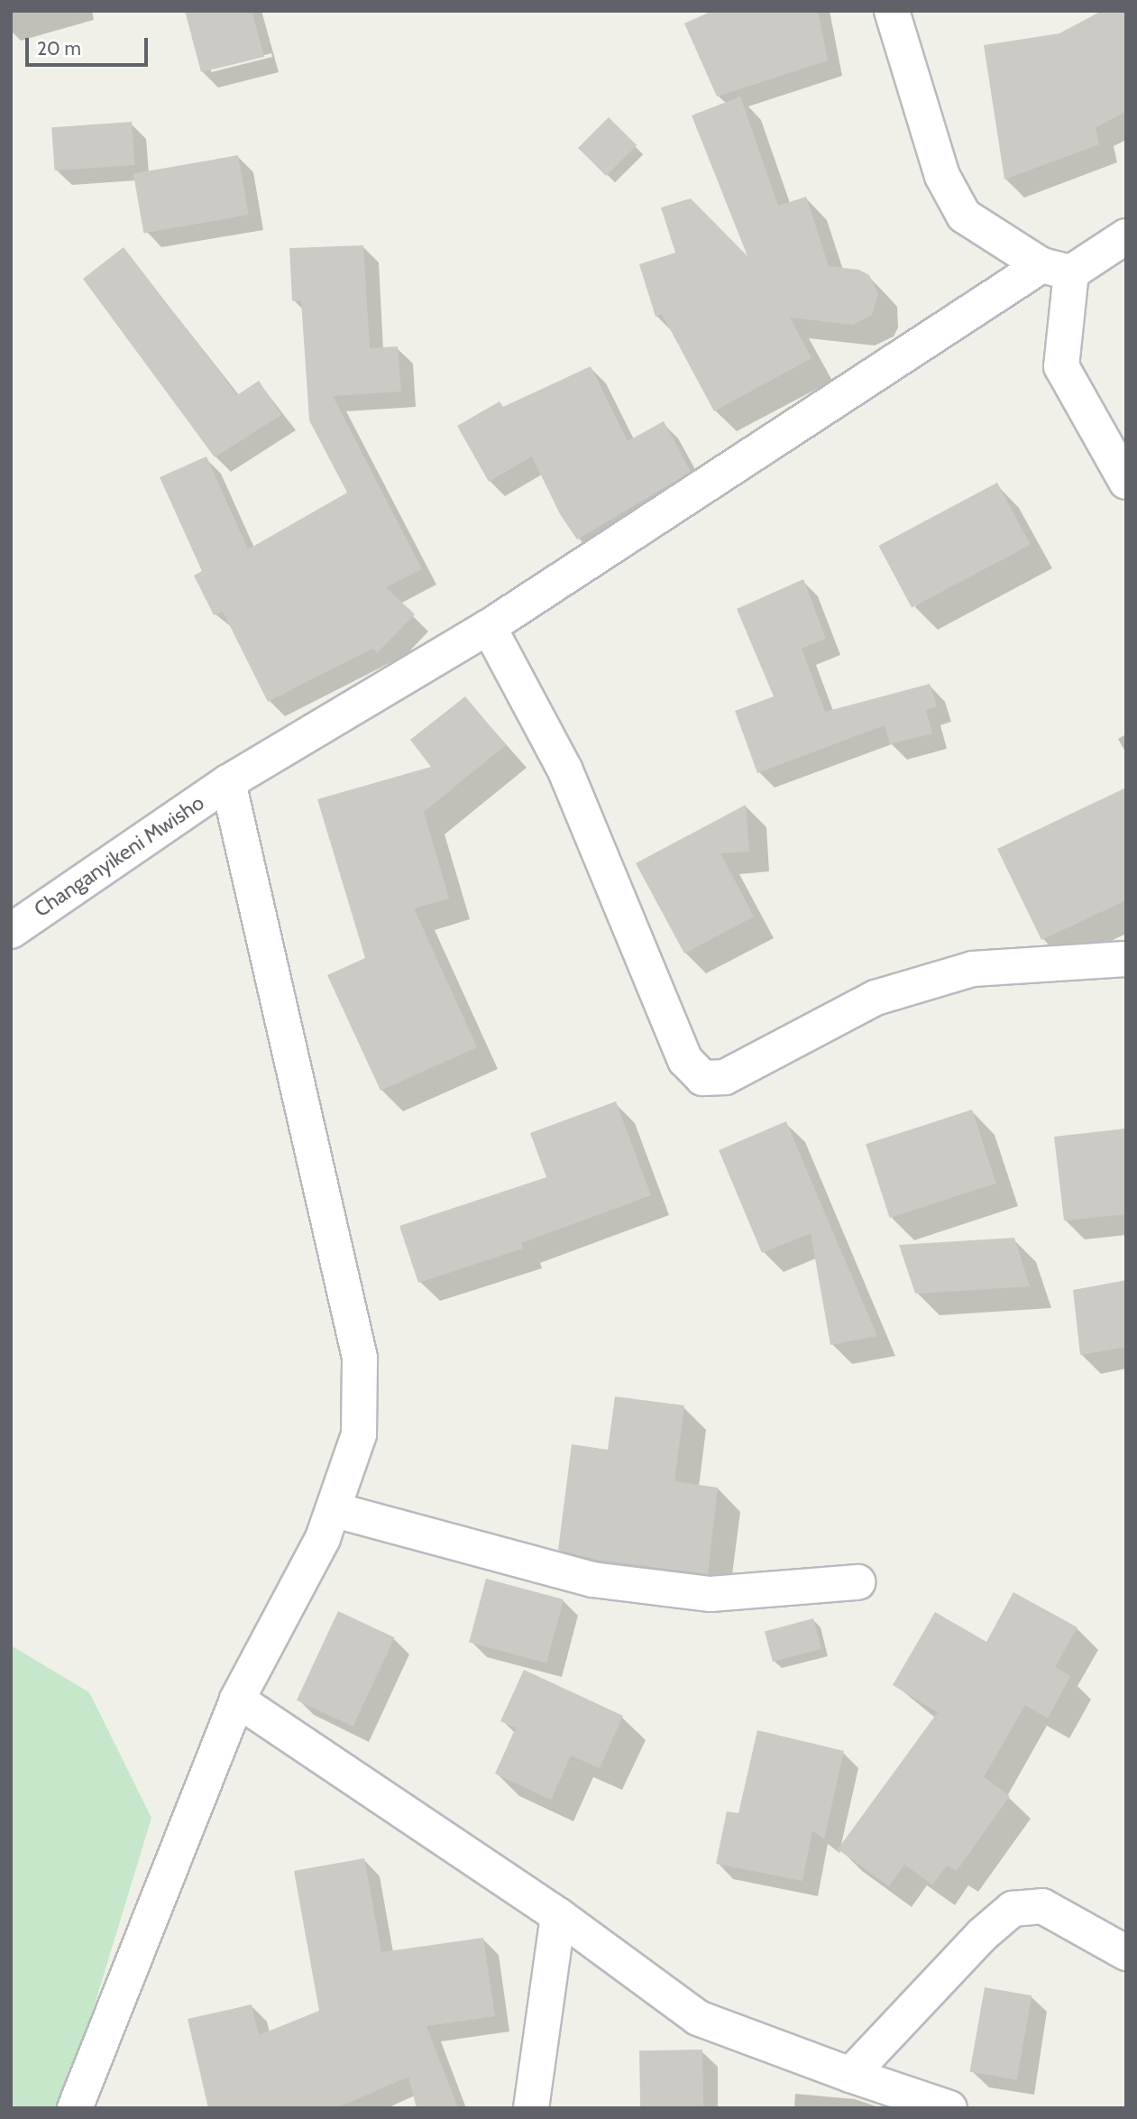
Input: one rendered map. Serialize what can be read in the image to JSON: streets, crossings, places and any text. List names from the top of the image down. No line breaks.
{"streets":{"street":["Changanyikeni Mwisho"]},"scale_bar":"20 m"}
